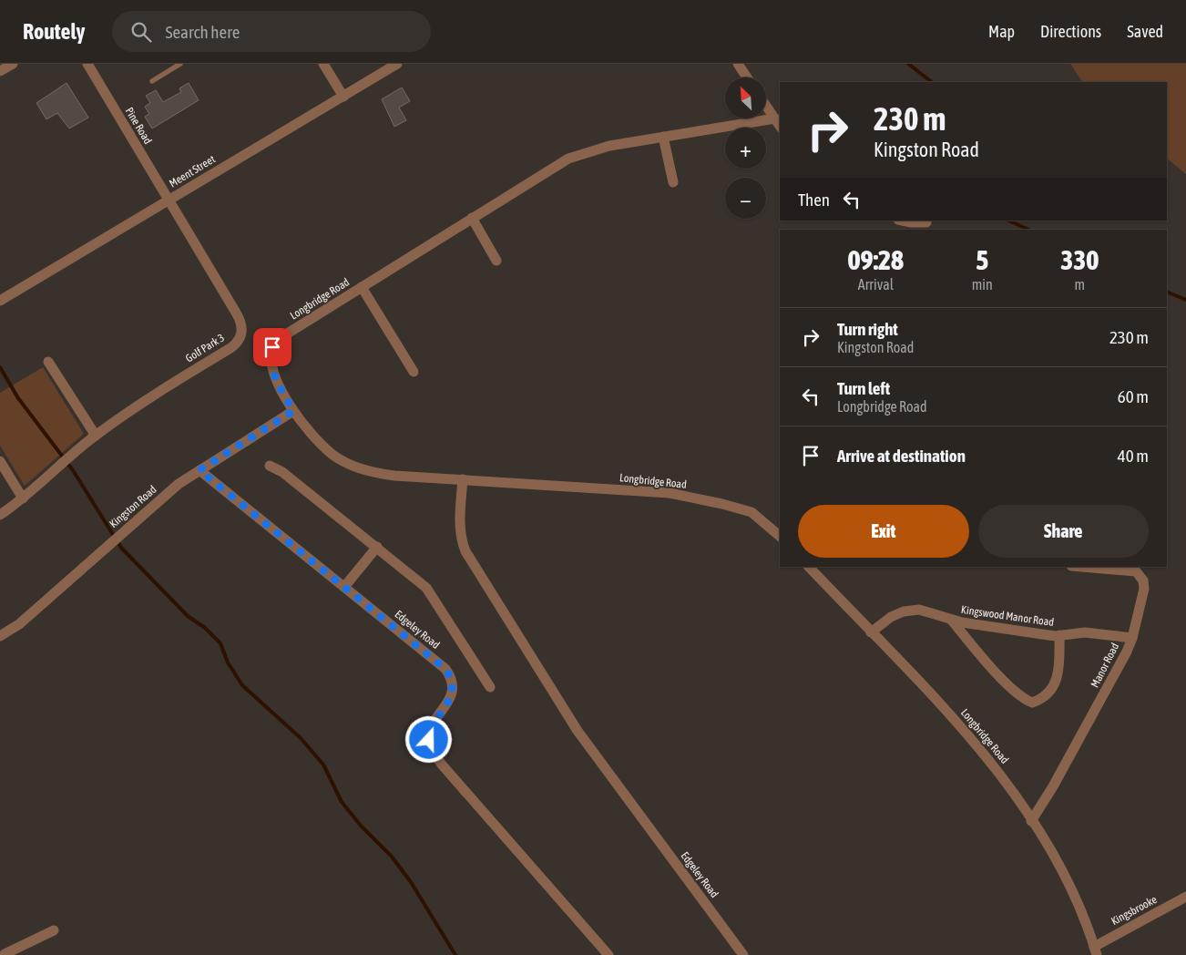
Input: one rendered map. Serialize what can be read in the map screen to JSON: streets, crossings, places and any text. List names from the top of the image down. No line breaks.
{"streets":{"street":["Pine Road","Meent Street","Longbridge Road","Golf Park 3","Kingston Road","Kingswood Manor Road","Edgeley Road","Manor Road","Kingsbrooke"]},"crossings":[["Pine Road","Meent Street"],["Pine Road","Golf Park 3"],["Meent Street","Golf Park 3"],["Longbridge Road","Kingston Road"],["Longbridge Road","Kingswood Manor Road"],["Longbridge Road","Edgeley Road"],["Longbridge Road","Manor Road"],["Longbridge Road","Kingsbrooke"],["Kingston Road","Edgeley Road"],["Kingswood Manor Road","Manor Road"]],"north":"top left","page":{"header":"Routely","search":"Search here","nav":["Map","Directions","Saved"],"map_buttons":["+","−"],"turn":["230 m","Kingston Road"],"then":"Then","eta":["09:28","Arrival","5","min","330","m"],"list":[{"name":"Turn right","note":"Kingston Road","value":"230 m"},{"name":"Turn left","note":"Longbridge Road","value":"60 m"},{"name":"Arrive at destination","value":"40 m"}],"buttons":["Exit","Share"]}}
